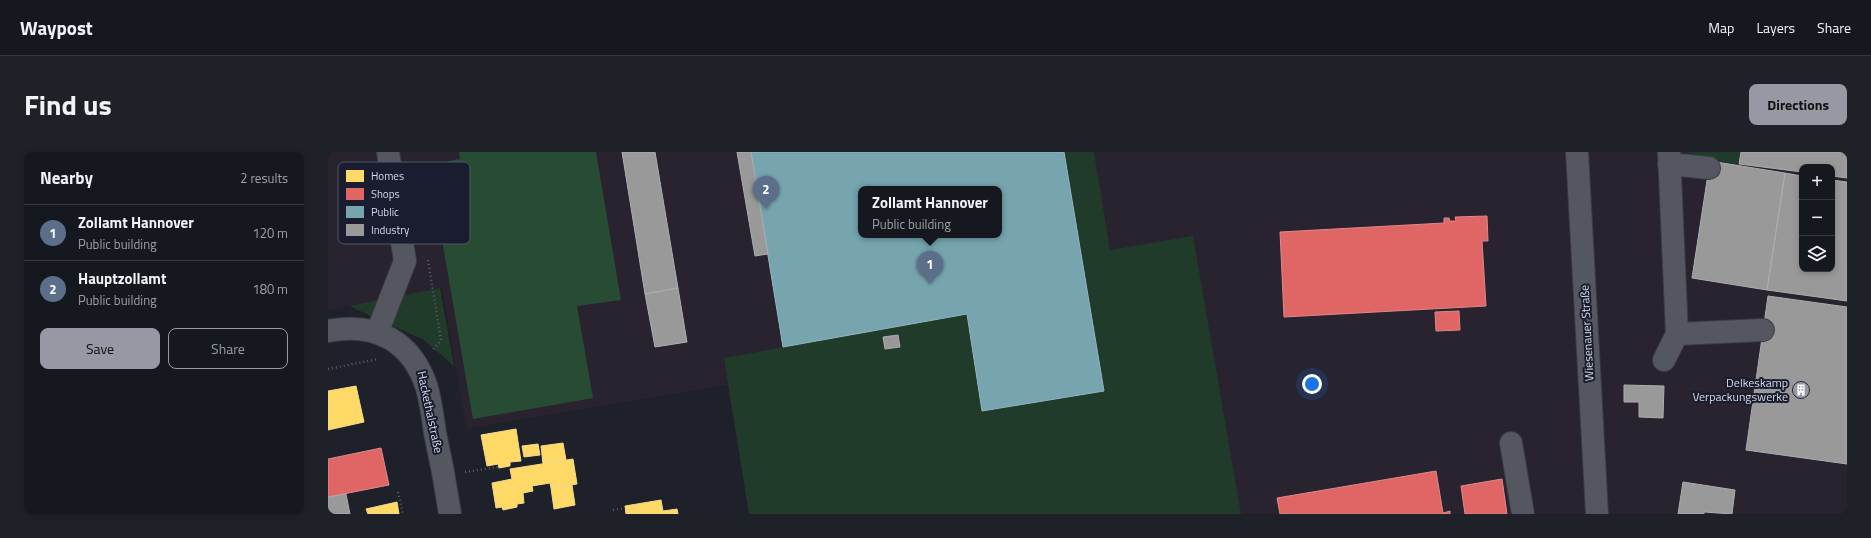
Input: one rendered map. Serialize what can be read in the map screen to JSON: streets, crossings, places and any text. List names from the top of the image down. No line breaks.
{"streets":{"street":["Wiesenauer Straße","Hackethalstraße"]},"places":{"building":["Delkeskamp Verpackungswerke"]},"legend":["Homes","Shops","Public","Industry"],"page":{"header":"Waypost","nav":["Map","Layers","Share"],"title":"Find us","buttons":["Directions",["Save","Share"]],"heading":["Nearby","2 results"],"map_buttons":["+","−"],"pins":["2","1"],"popup":["Zollamt Hannover","Public building"],"list":[{"mark":"1","name":"Zollamt Hannover","note":"Public building","value":"120 m"},{"mark":"2","name":"Hauptzollamt","note":"Public building","value":"180 m"}]}}
